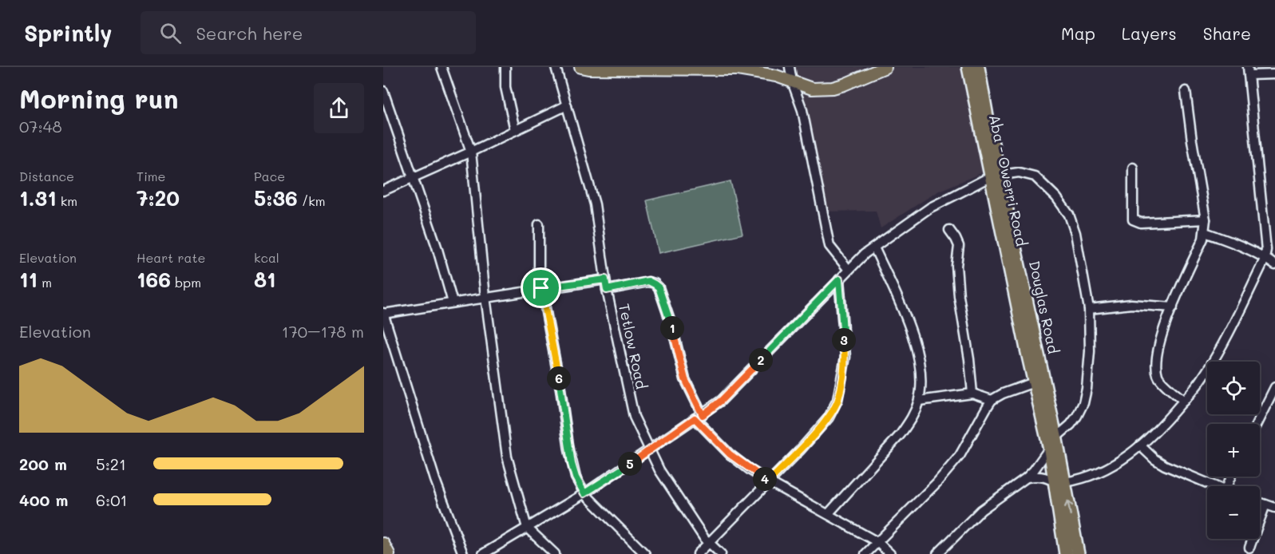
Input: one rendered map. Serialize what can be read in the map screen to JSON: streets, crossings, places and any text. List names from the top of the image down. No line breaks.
{"streets":{"highway":["Aba - Owerri Road","Douglas Road"],"street":["Tetlow Road"]},"crossings":[["Aba - Owerri Road","Douglas Road"]],"page":{"header":"Sprintly","search":"Search here","nav":["Map","Layers","Share"],"heading":["Morning run","07:48"],"stats":[["Distance","1.31 km"],["Time","7:20"],["Pace","5:36 /km"],["Elevation","11 m"],["Heart rate","166 bpm"],["kcal","81"]],"chart":["Elevation","170–178 m"],"pins":["1","3","2","6","5","4"],"map_buttons":["+","−"],"list":[{"name":"200 m","note":"5:21"},{"name":"400 m","note":"6:01"}]}}
